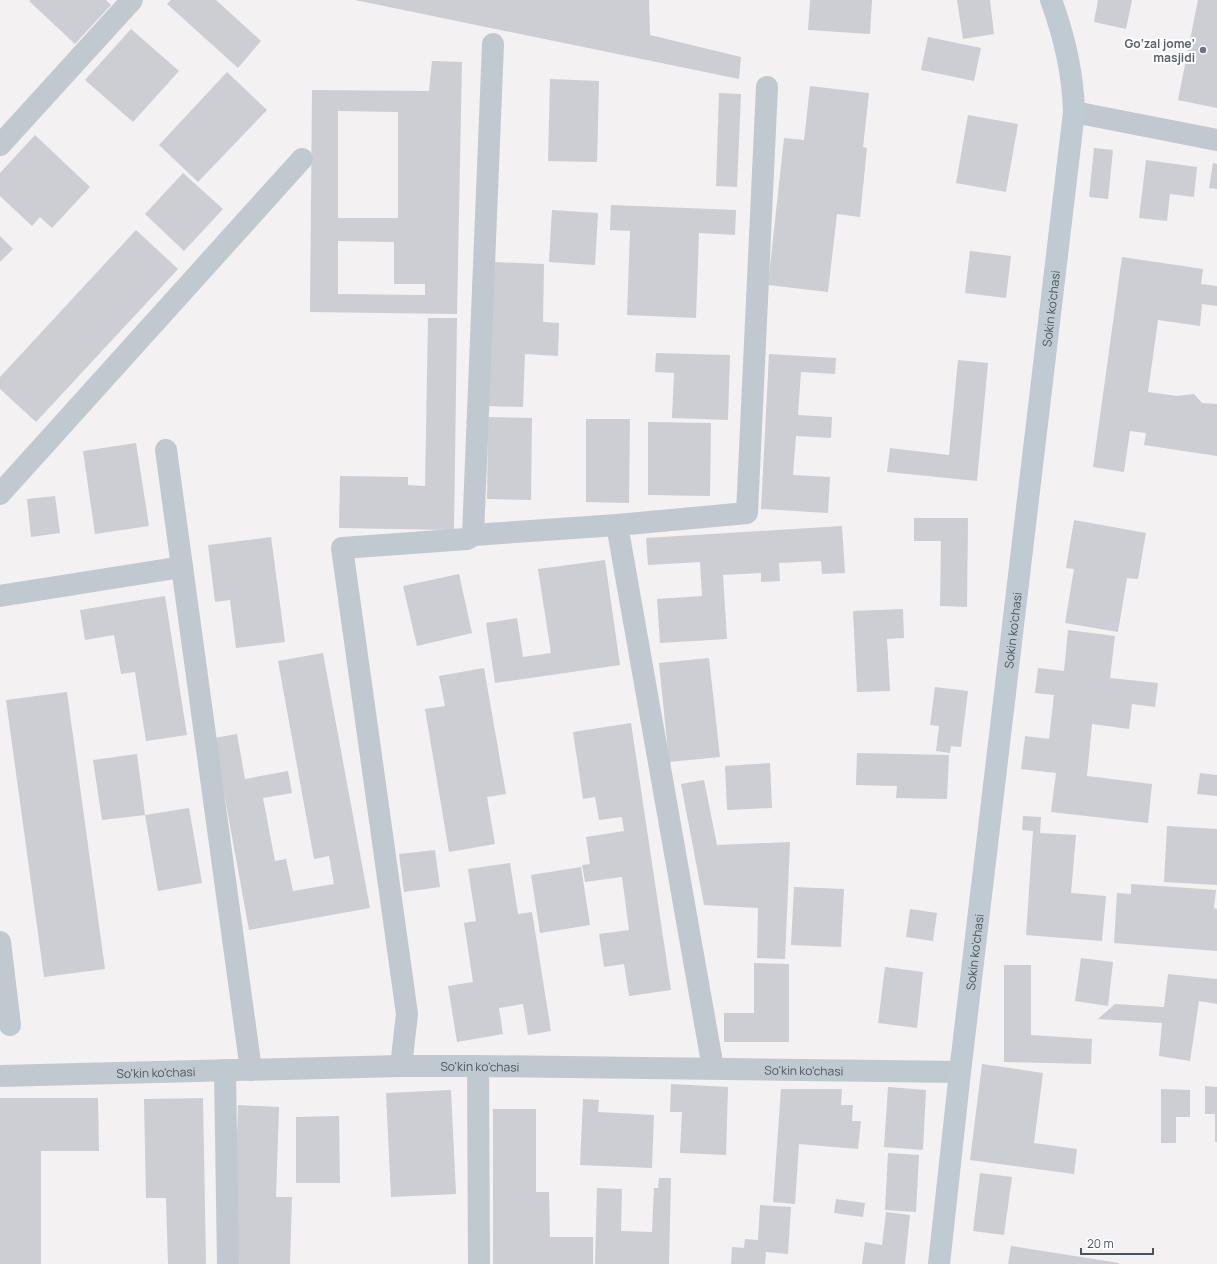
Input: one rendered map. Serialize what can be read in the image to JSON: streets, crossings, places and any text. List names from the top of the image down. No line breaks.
{"streets":{"street":["Sokin ko'chasi","So'kin ko'chasi"]},"crossings":[["Sokin ko'chasi","So'kin ko'chasi"]],"places":["Go‘zal jome’ masjidi"],"scale_bar":"20 m"}
